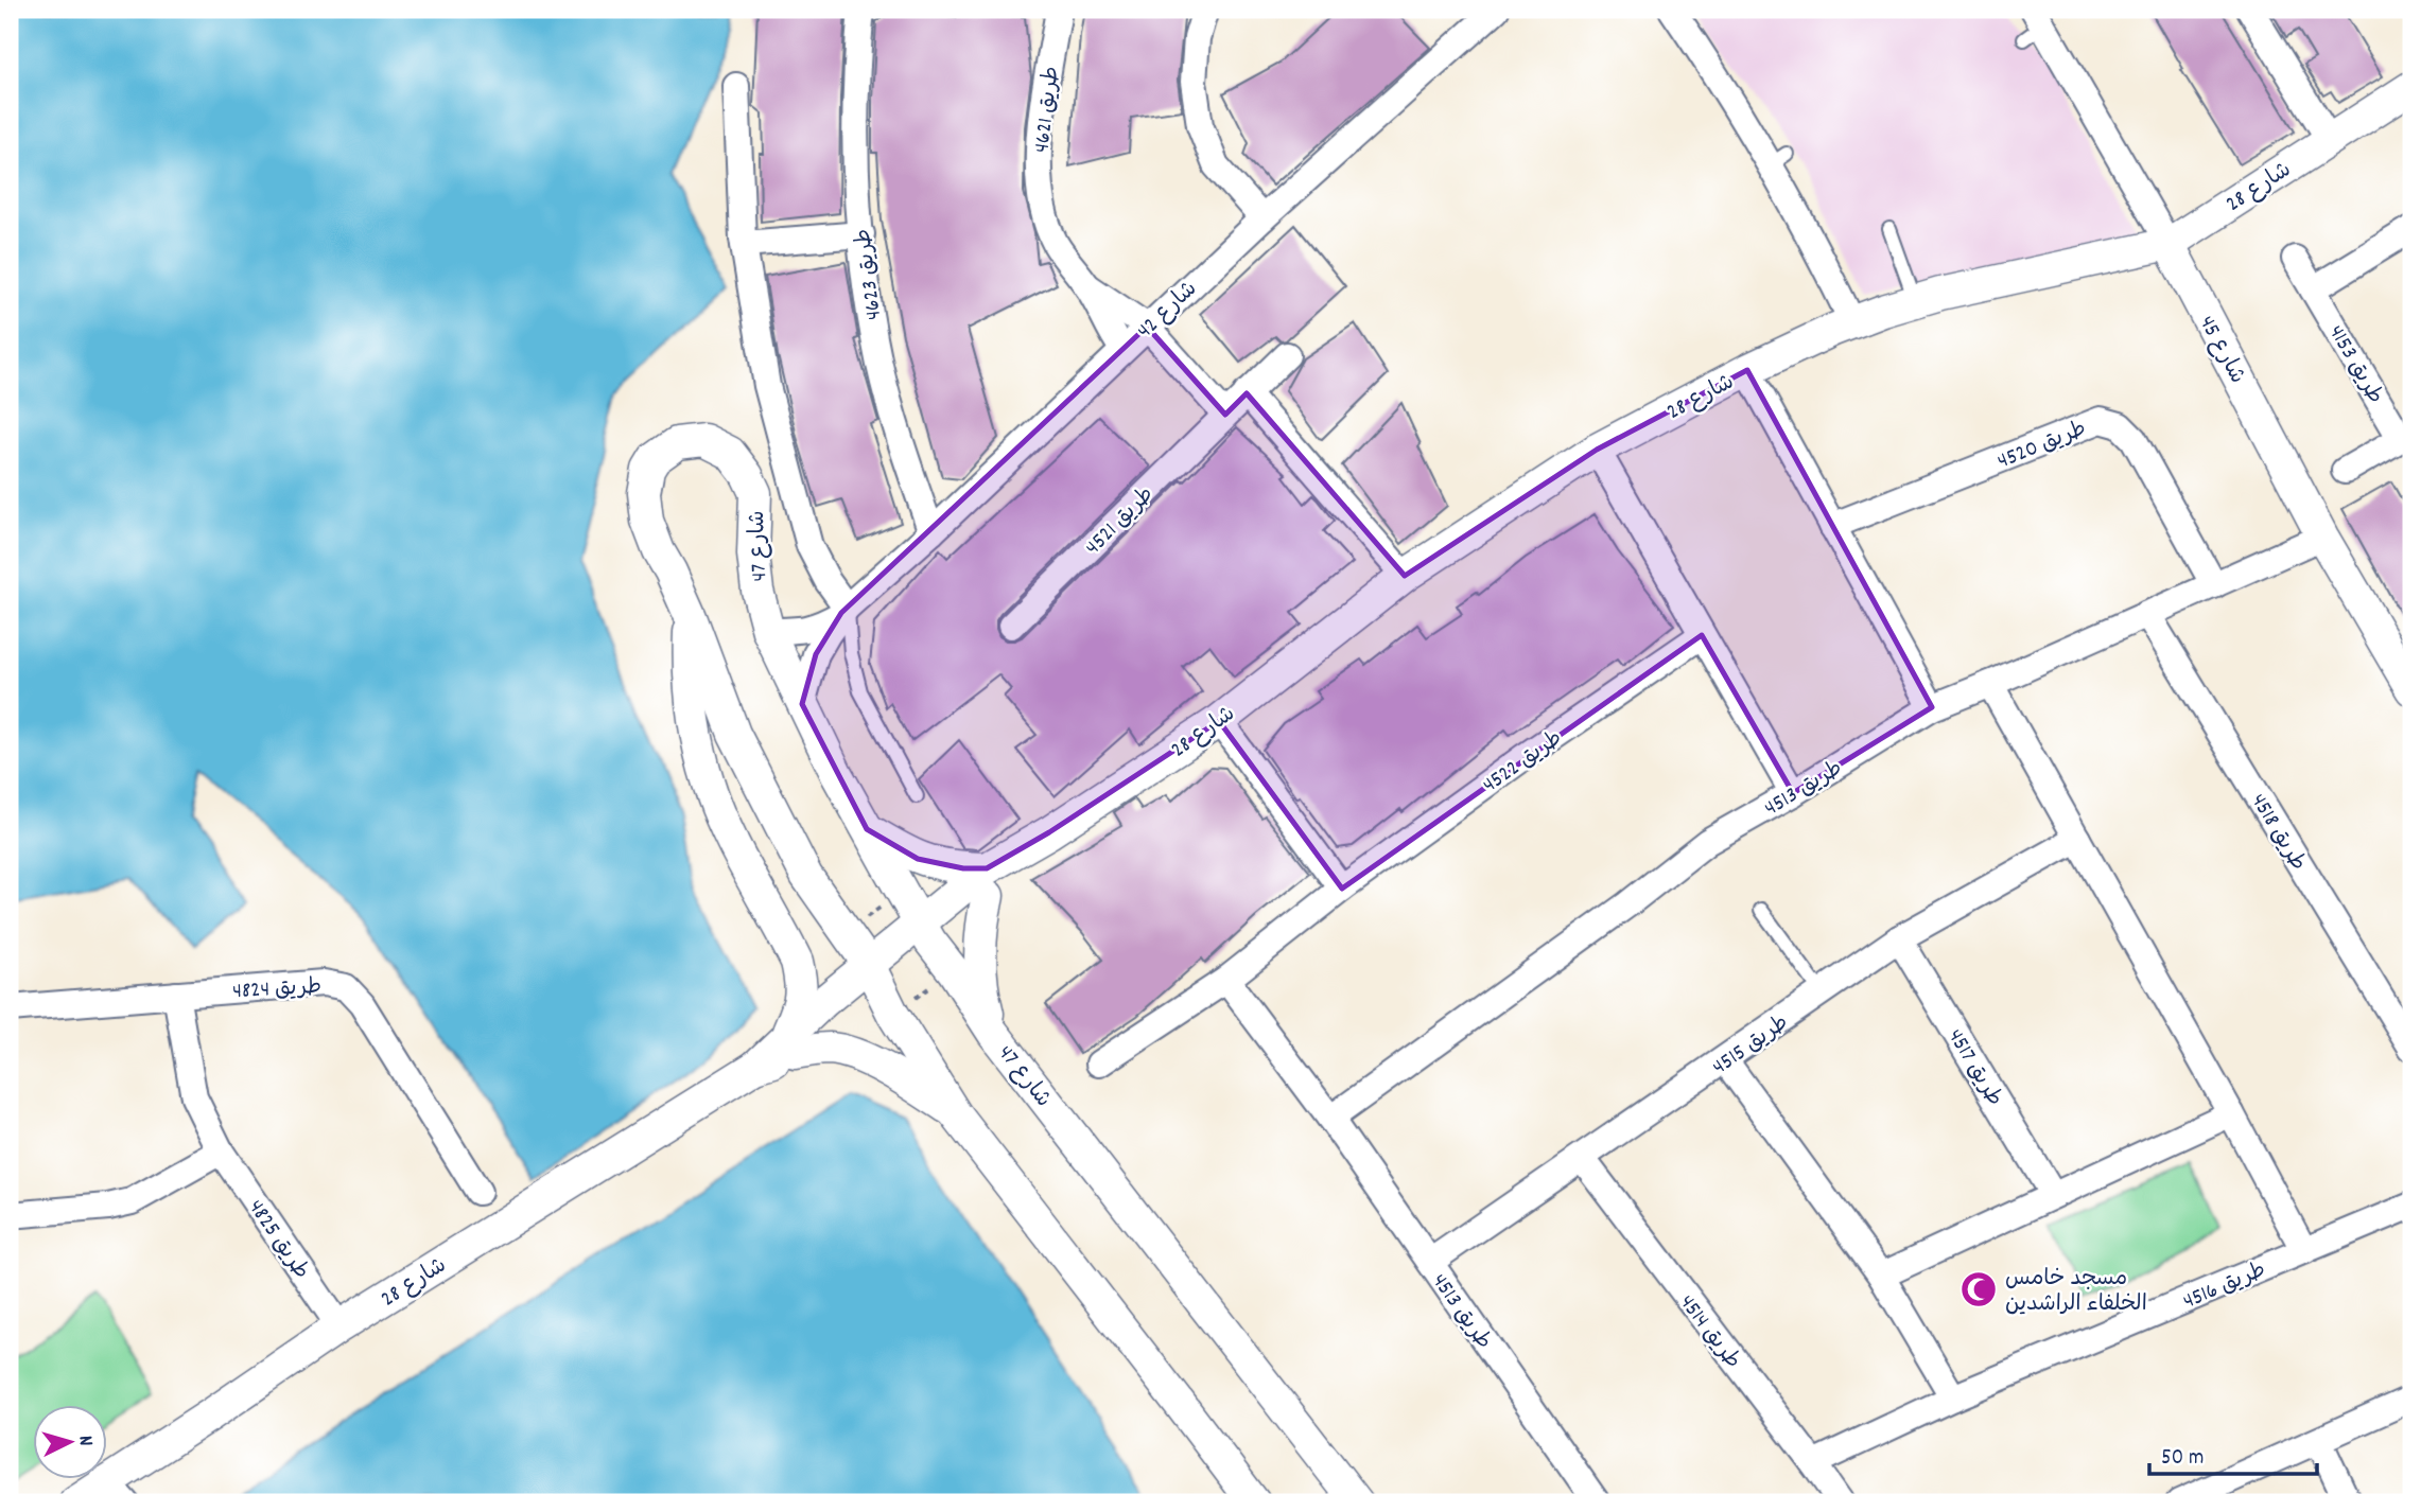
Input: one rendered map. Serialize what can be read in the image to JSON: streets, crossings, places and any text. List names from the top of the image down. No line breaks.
{"streets":{"street":["طريق 4621","شارع 28","طريق 4623","شارع 42","شارع 45","طريق 4153","طريق 4520","طريق 4521","شارع 47","طريق 4522","طريق 4513","طريق 4518","طريق 4824","طريق 4515","طريق 4517","طريق 4825","طريق 4516","طريق 4514"]},"crossings":[["طريق 4621","شارع 42"],["شارع 28","شارع 45"],["شارع 28","شارع 47"],["شارع 28","طريق 4825"],["طريق 4623","شارع 42"],["شارع 42","شارع 47"],["شارع 45","طريق 4513"],["طريق 4520","طريق 4513"],["طريق 4522","طريق 4513"],["طريق 4513","طريق 4518"],["طريق 4513","طريق 4515"],["طريق 4824","طريق 4825"],["طريق 4515","طريق 4517"],["طريق 4515","طريق 4514"],["طريق 4516","طريق 4514"]],"places":{"mosque":["مسجد خامس الخلفاء الراشدين"]},"scale_bar":"50 m","north":"right"}
